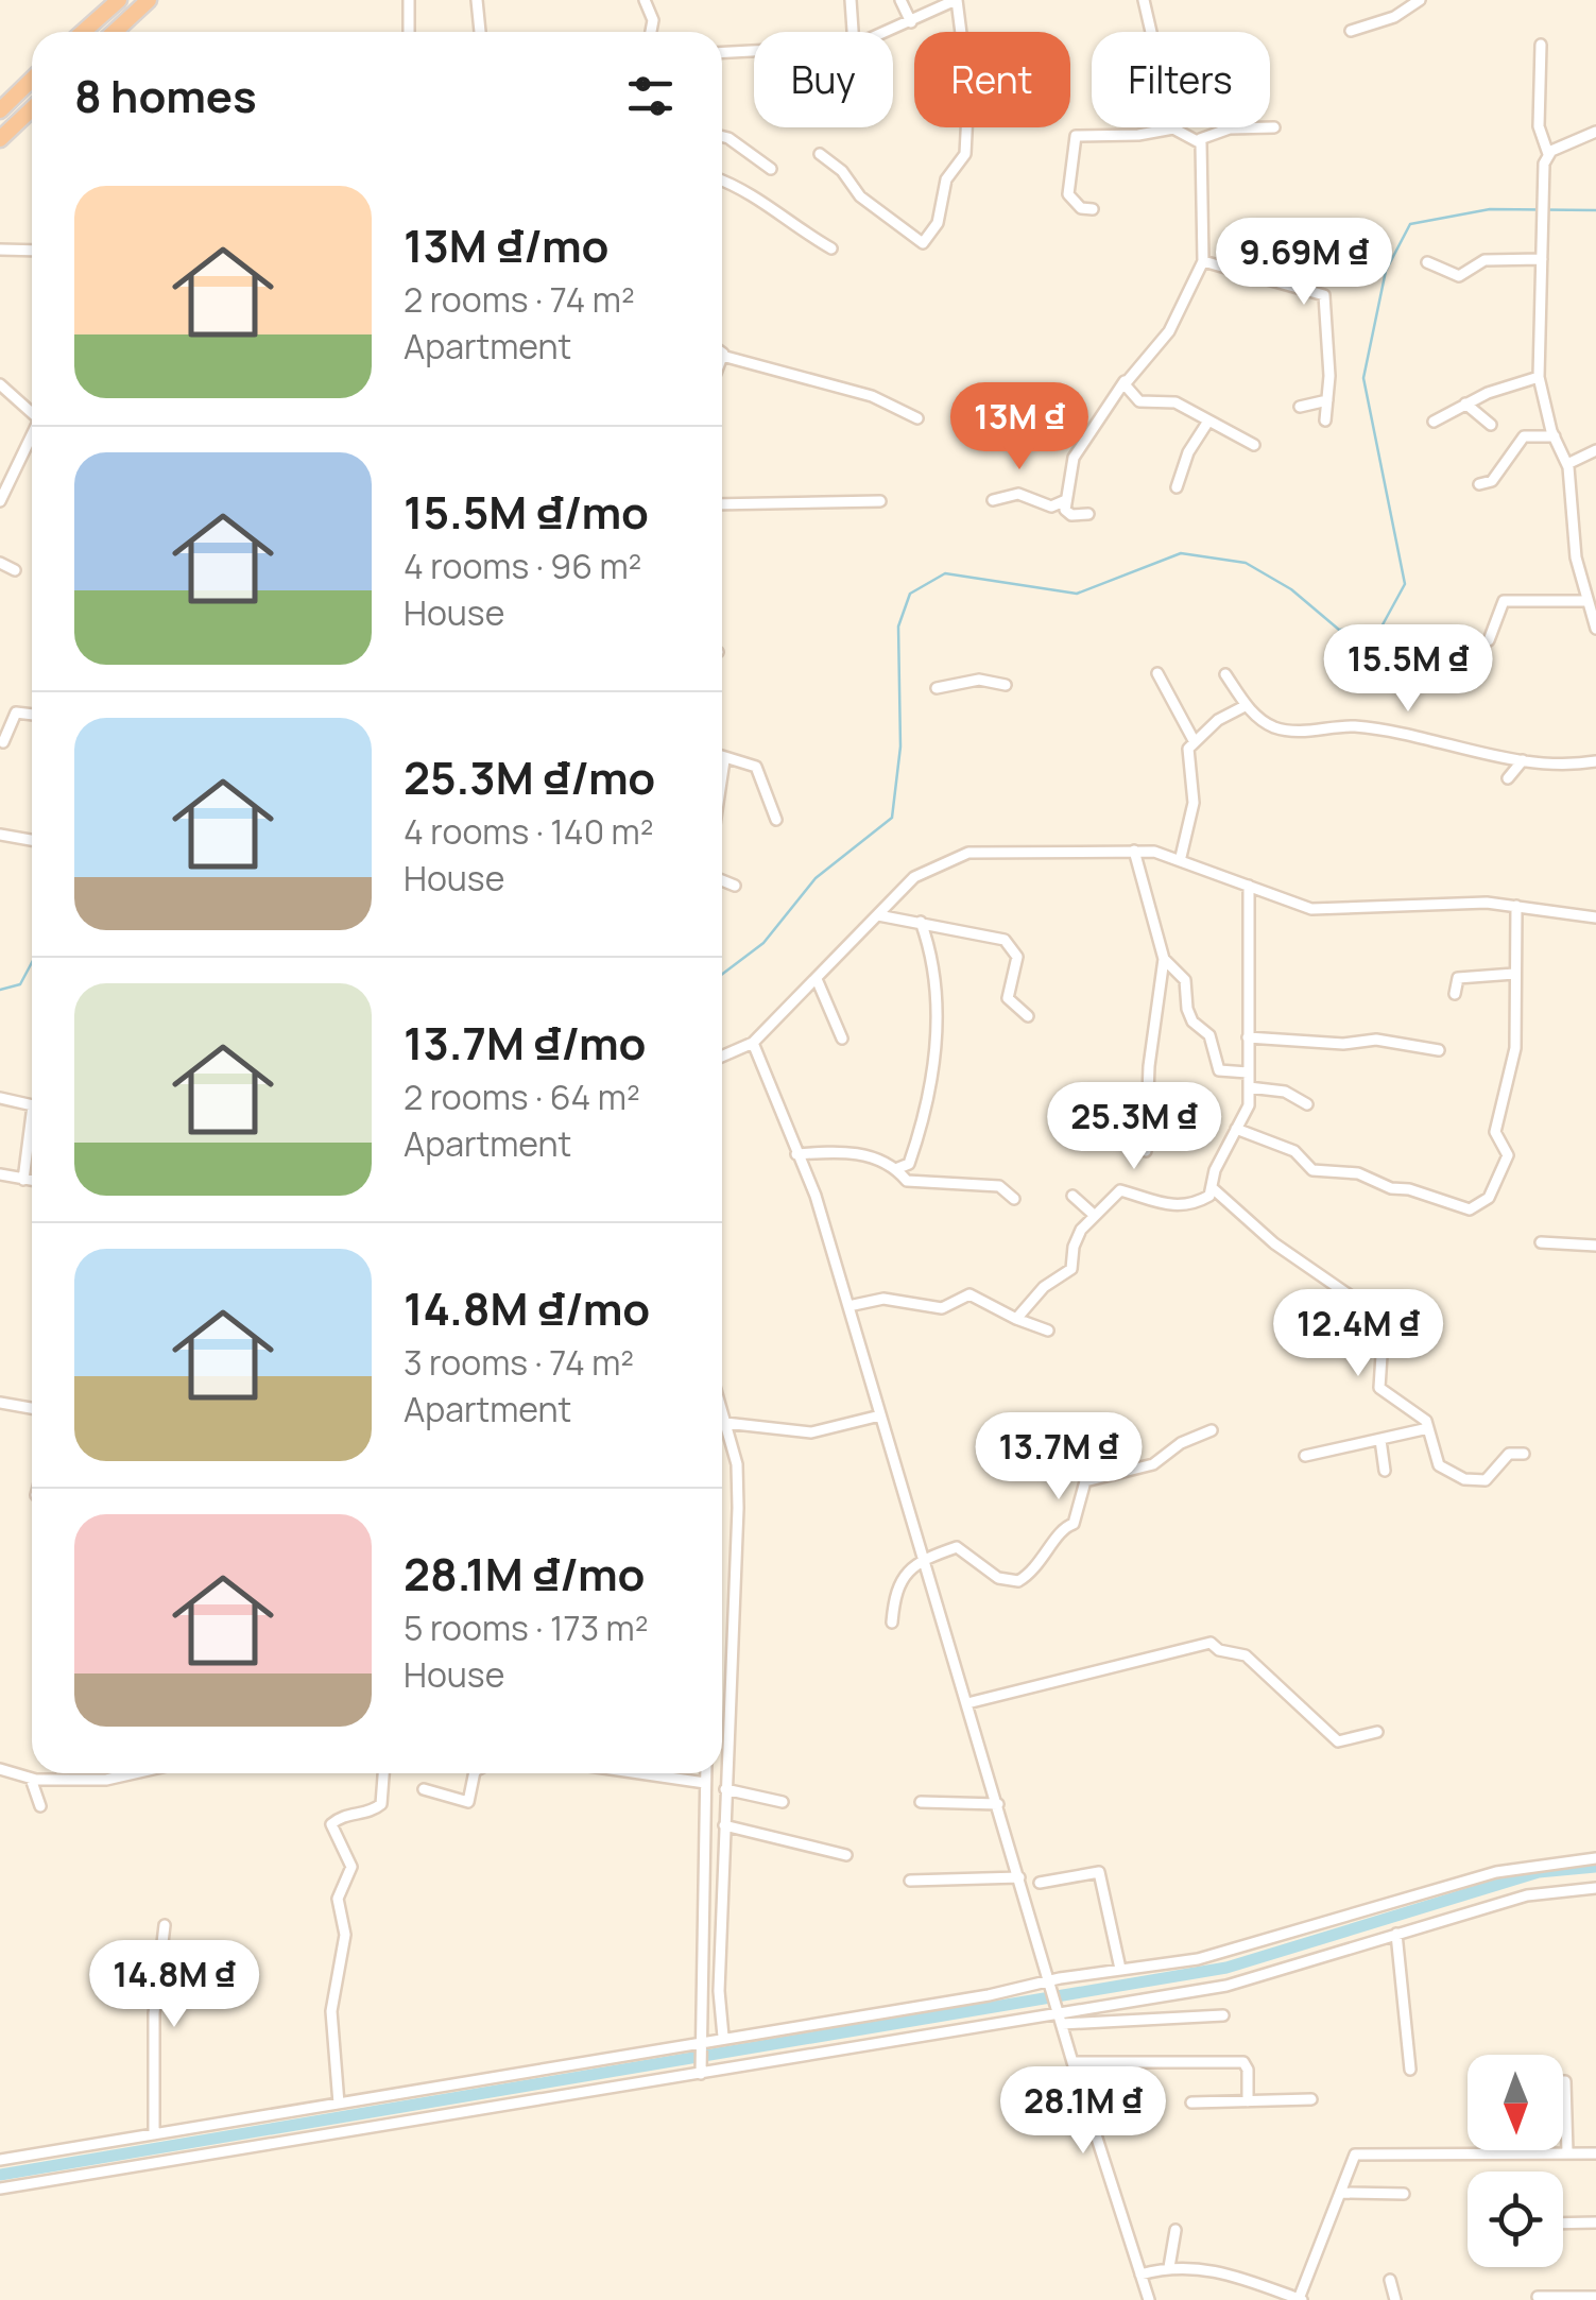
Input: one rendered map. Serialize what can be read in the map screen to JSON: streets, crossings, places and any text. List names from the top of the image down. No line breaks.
{"north":"bottom","page":{"chip":["Buy","Rent","Filters"],"heading":"8 homes","list":[{"name":"13M ₫/mo","note":"2 rooms · 74 m² · Apartment"},{"name":"15.5M ₫/mo","note":"4 rooms · 96 m² · House"},{"name":"25.3M ₫/mo","note":"4 rooms · 140 m² · House"},{"name":"13.7M ₫/mo","note":"2 rooms · 64 m² · Apartment"},{"name":"14.8M ₫/mo","note":"3 rooms · 74 m² · Apartment"},{"name":"28.1M ₫/mo","note":"5 rooms · 173 m² · House"}],"price":["9.69M ₫","13M ₫","15.5M ₫","25.3M ₫","12.4M ₫","13.7M ₫","14.8M ₫","28.1M ₫"]}}
